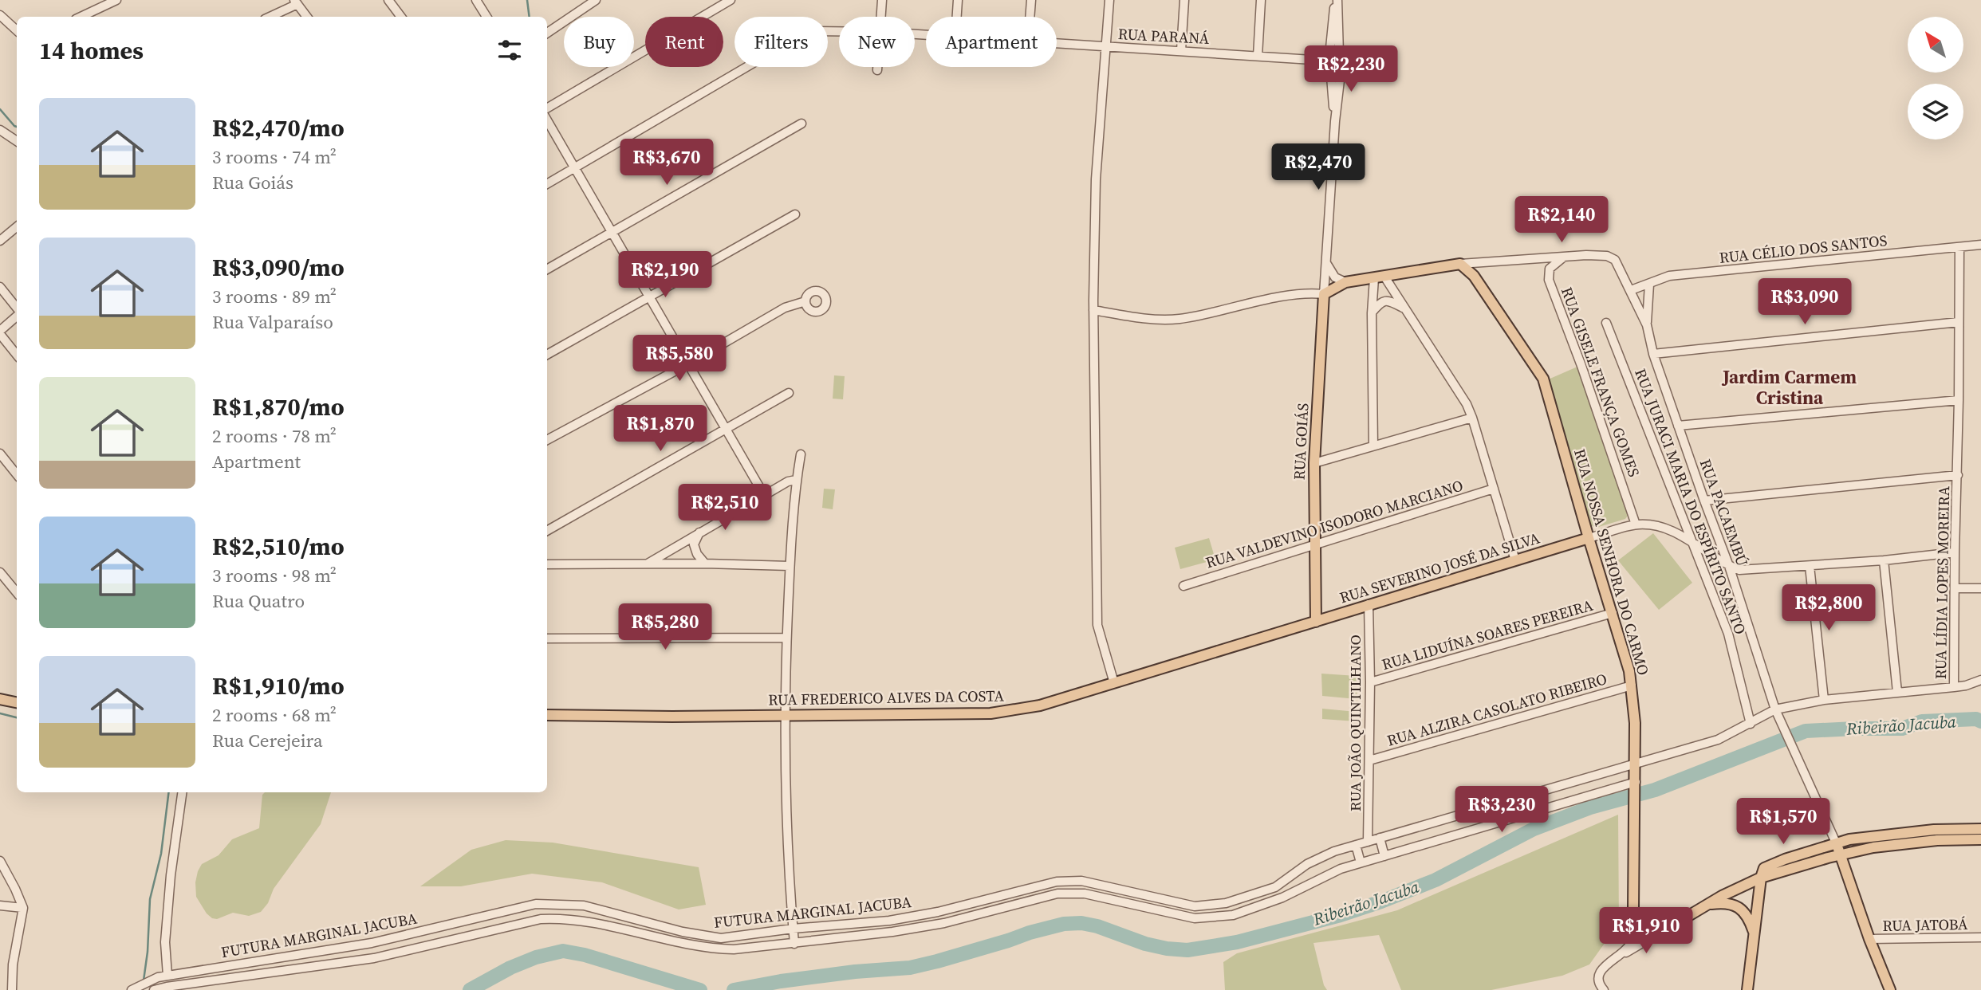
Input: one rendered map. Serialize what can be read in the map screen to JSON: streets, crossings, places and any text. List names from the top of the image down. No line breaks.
{"streets":{"main road":["RUA GOIÁS","RUA NOSSA SENHORA DO CARMO","RUA SEVERINO JOSÉ DA SILVA","RUA FREDERICO ALVES DA COSTA"],"street":["RUA PARANÁ","RUA CÉLIO DOS SANTOS","RUA GISELE FRANÇA GOMES","RUA JURACI MARIA DO ESPÍRITO SANTO","RUA PACAEMBÚ","RUA VALDEVINO ISODORO MARCIANO","RUA LÍDIA LOPES MOREIRA","RUA LIDUÍNA SOARES PEREIRA","RUA ALZIRA CASOLATO RIBEIRO","RUA JOÃO QUINTILHANO","FUTURA MARGINAL JACUBA","RUA JATOBÁ"]},"crossings":[["RUA PARANÁ","RUA GOIÁS"],["RUA CÉLIO DOS SANTOS","RUA PACAEMBÚ"],["RUA CÉLIO DOS SANTOS","RUA LÍDIA LOPES MOREIRA"],["RUA GISELE FRANÇA GOMES","RUA PACAEMBÚ"],["RUA GISELE FRANÇA GOMES","RUA SEVERINO JOSÉ DA SILVA"],["RUA GOIÁS","RUA VALDEVINO ISODORO MARCIANO"],["RUA GOIÁS","RUA SEVERINO JOSÉ DA SILVA"],["RUA GOIÁS","RUA FREDERICO ALVES DA COSTA"],["RUA JURACI MARIA DO ESPÍRITO SANTO","RUA SEVERINO JOSÉ DA SILVA"],["RUA JURACI MARIA DO ESPÍRITO SANTO","RUA LÍDIA LOPES MOREIRA"],["RUA PACAEMBÚ","RUA SEVERINO JOSÉ DA SILVA"],["RUA PACAEMBÚ","RUA LÍDIA LOPES MOREIRA"],["RUA NOSSA SENHORA DO CARMO","RUA SEVERINO JOSÉ DA SILVA"],["RUA NOSSA SENHORA DO CARMO","RUA LÍDIA LOPES MOREIRA"],["RUA NOSSA SENHORA DO CARMO","RUA LIDUÍNA SOARES PEREIRA"],["RUA NOSSA SENHORA DO CARMO","RUA ALZIRA CASOLATO RIBEIRO"],["RUA NOSSA SENHORA DO CARMO","FUTURA MARGINAL JACUBA"],["RUA SEVERINO JOSÉ DA SILVA","RUA FREDERICO ALVES DA COSTA"],["RUA SEVERINO JOSÉ DA SILVA","RUA JOÃO QUINTILHANO"],["RUA LÍDIA LOPES MOREIRA","FUTURA MARGINAL JACUBA"],["RUA LIDUÍNA SOARES PEREIRA","RUA JOÃO QUINTILHANO"],["RUA ALZIRA CASOLATO RIBEIRO","RUA JOÃO QUINTILHANO"],["RUA JOÃO QUINTILHANO","FUTURA MARGINAL JACUBA"]],"districts":["Jardim Carmem Cristina"],"water":["Ribeirão Jacuba"],"north":"top left","page":{"chip":["Buy","Rent","Filters","New","Apartment"],"heading":"14 homes","price":["R$2,230","R$3,670","R$2,470","R$2,140","R$2,190","R$3,090","R$5,580","R$1,870","R$2,510","R$2,800","R$5,280","R$3,230","R$1,570","R$1,910"],"list":[{"name":"R$2,470/mo","note":"3 rooms · 74 m² · Rua Goiás"},{"name":"R$3,090/mo","note":"3 rooms · 89 m² · Rua Valparaíso"},{"name":"R$1,870/mo","note":"2 rooms · 78 m² · Apartment"},{"name":"R$2,510/mo","note":"3 rooms · 98 m² · Rua Quatro"},{"name":"R$1,910/mo","note":"2 rooms · 68 m² · Rua Cerejeira"}]}}
